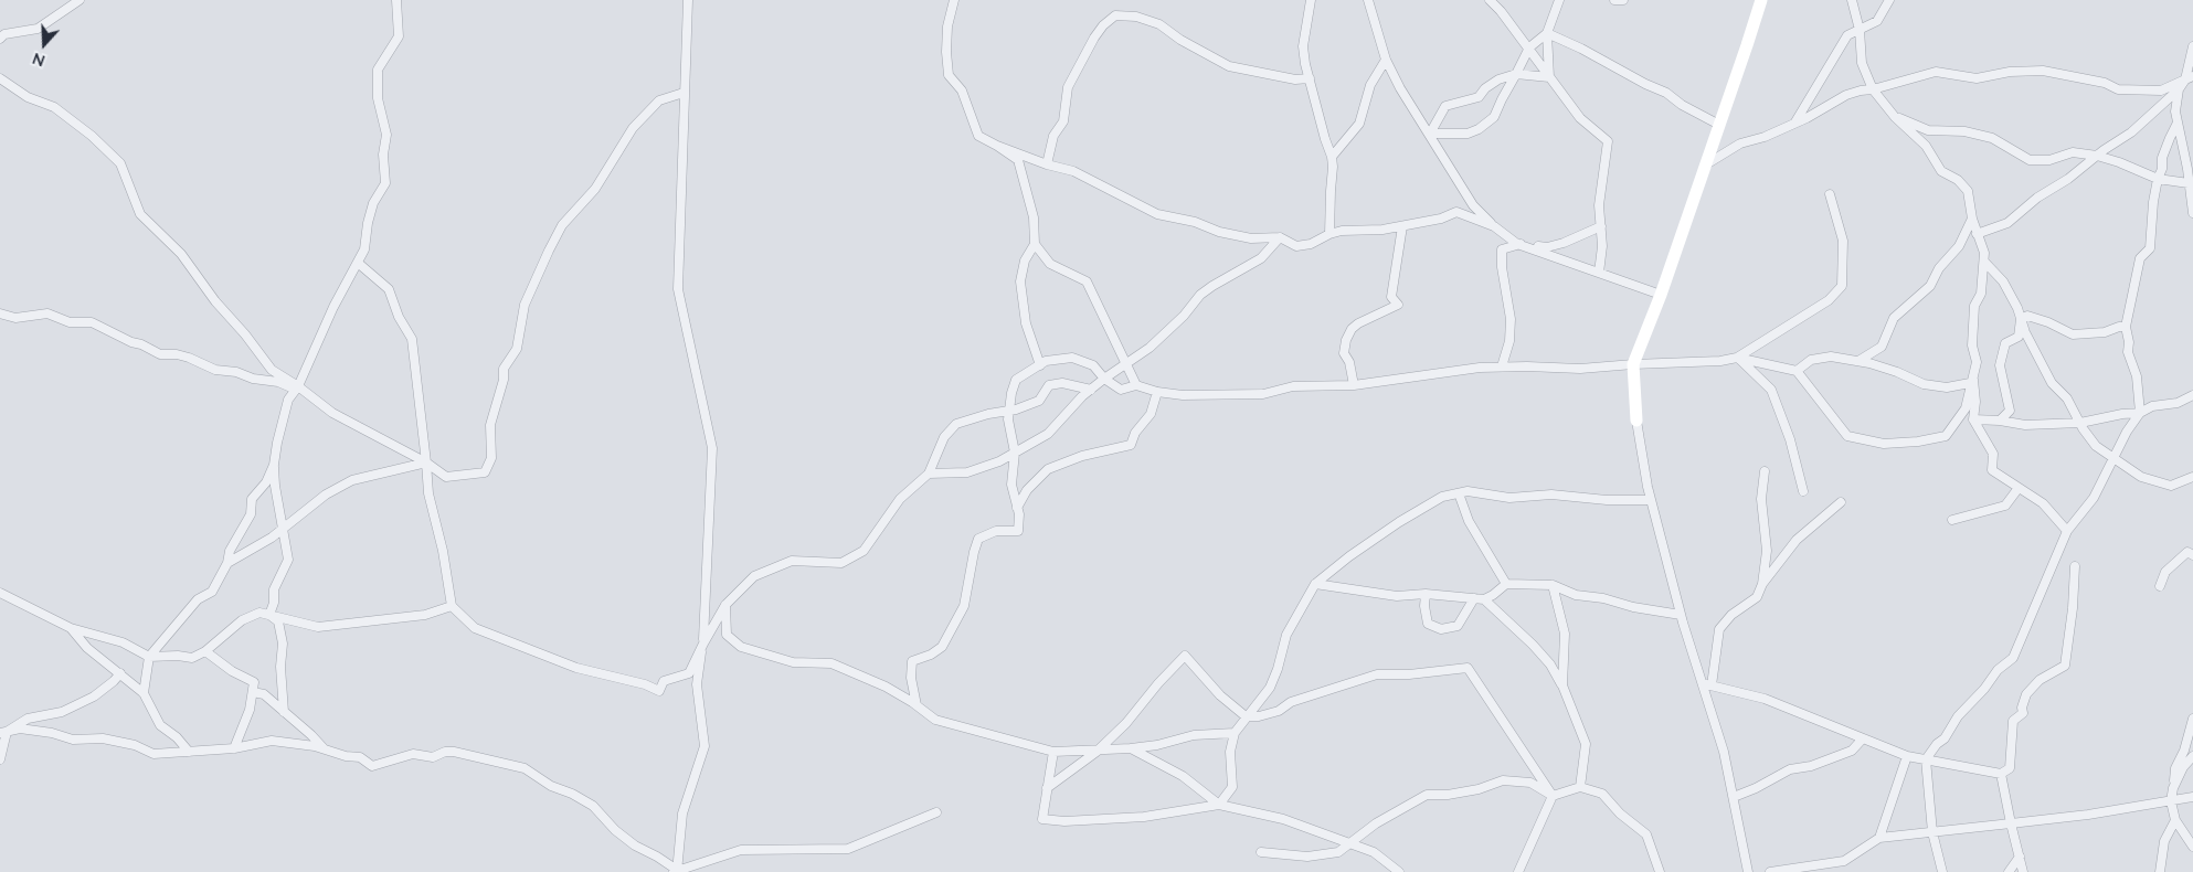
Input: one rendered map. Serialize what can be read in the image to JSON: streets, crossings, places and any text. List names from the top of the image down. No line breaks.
{"north":"bottom"}
